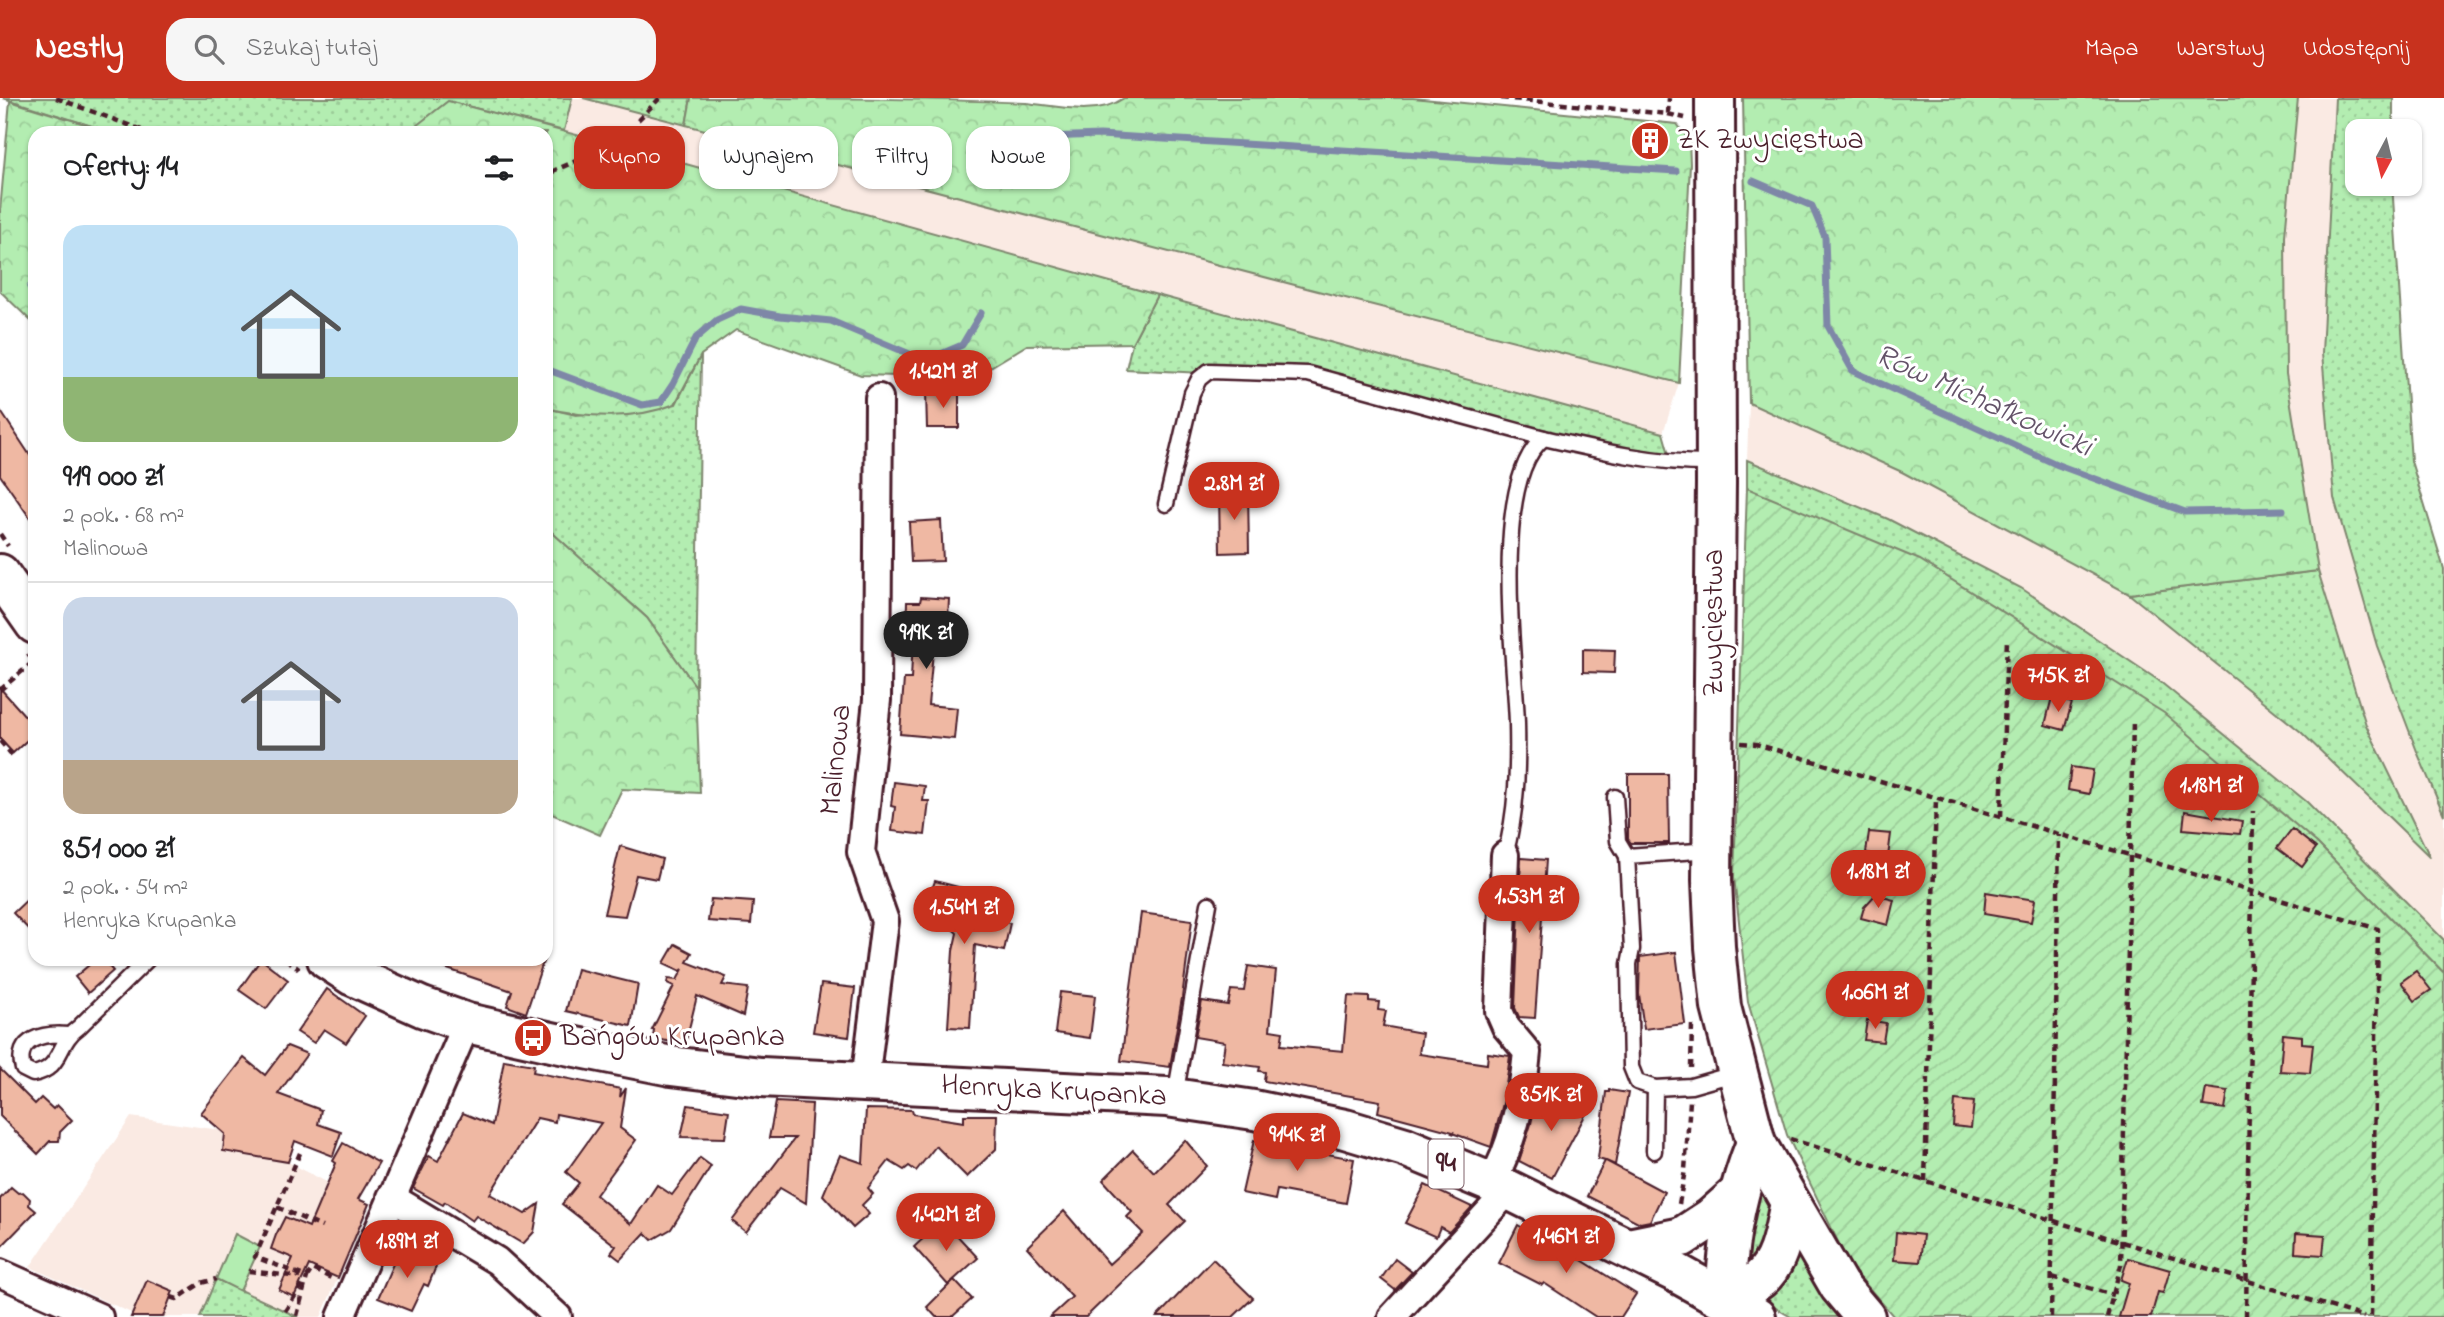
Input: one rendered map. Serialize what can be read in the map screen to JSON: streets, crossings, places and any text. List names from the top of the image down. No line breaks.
{"streets":{"main road":["Zwycięstwa","Henryka Krupanka","94"],"street":["Malinowa"]},"crossings":[["Malinowa","Henryka Krupanka"]],"water":["Rów Michałkowicki"],"places":{"building":["ZK Zwycięstwa"],"bus stop":["Bańgów Krupanka"]},"north":"bottom","page":{"header":"Nestly","search":"Szukaj tutaj","nav":["Mapa","Warstwy","Udostępnij"],"chip":["Kupno","Wynajem","Filtry","Nowe"],"heading":"Oferty: 14","list":[{"name":"919 000 zł","note":"2 pok. · 68 m² · Malinowa"},{"name":"851 000 zł","note":"2 pok. · 54 m² · Henryka Krupanka"}],"price":["1.42M zł","2.8M zł","919K zł","715K zł","1.18M zł","1.18M zł","1.53M zł","1.54M zł","1.06M zł","851K zł","914K zł","1.42M zł","1.46M zł","1.89M zł"]}}
